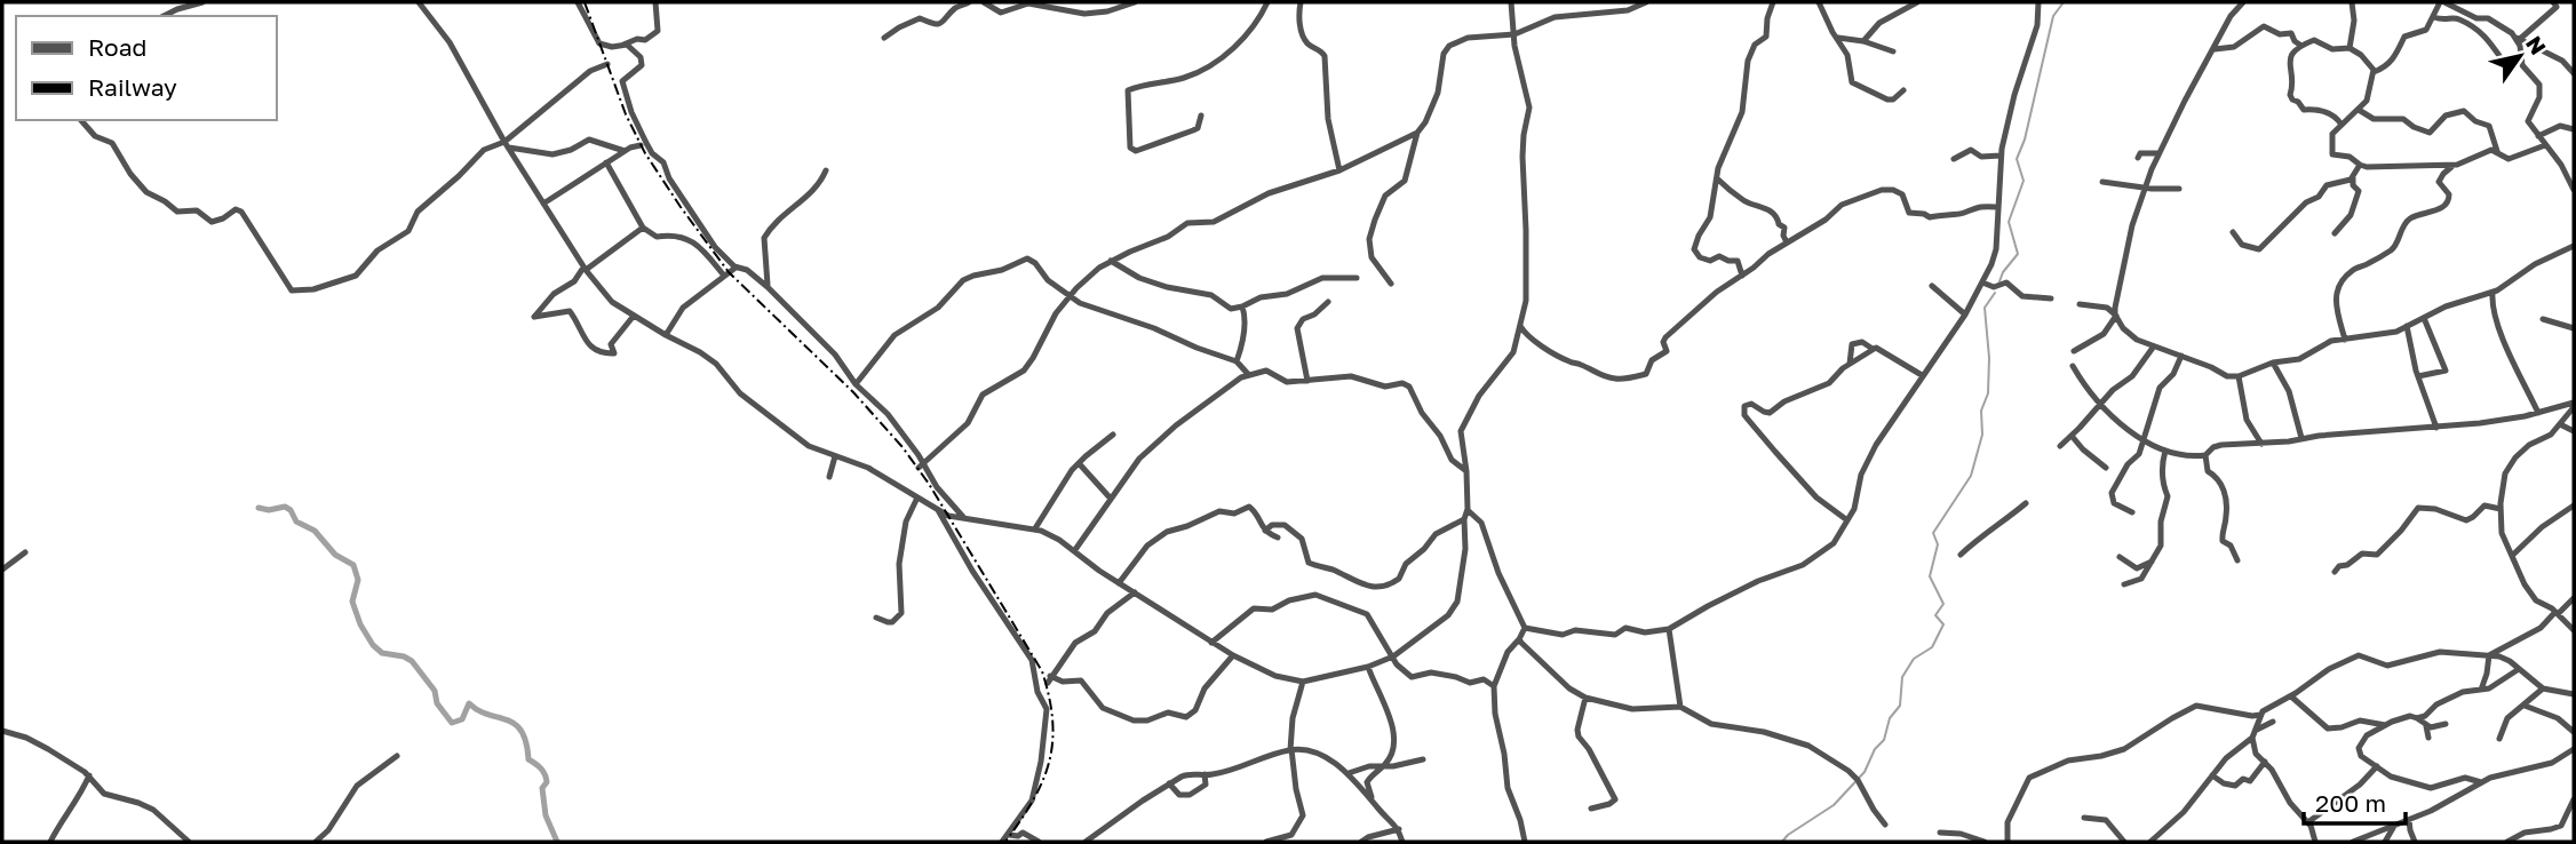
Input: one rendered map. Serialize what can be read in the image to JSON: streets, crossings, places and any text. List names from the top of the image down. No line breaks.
{"legend":["Road","Railway"],"scale_bar":"200 m","north":"top right"}
